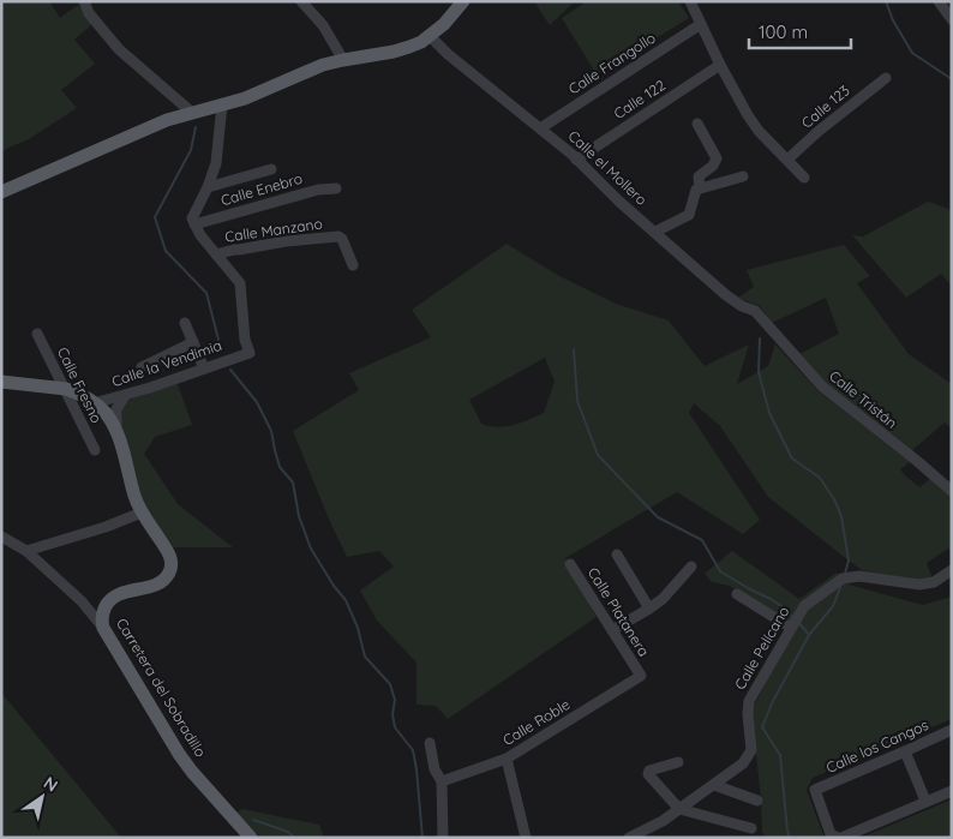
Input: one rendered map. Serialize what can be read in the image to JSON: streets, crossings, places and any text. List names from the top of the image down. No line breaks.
{"streets":{"main road":["Carretera del Sobradillo"],"street":["Calle Frangollo","Calle 122","Calle 123","Calle el Mollero","Calle Enebro","Calle Manzano","Calle la Vendimia","Calle Fresno","Calle Tristán","Calle Platanera","Calle Pelícano","Calle Roble","Calle los Cangos"]},"crossings":[["Calle Frangollo","Calle el Mollero"],["Calle 122","Calle el Mollero"],["Calle el Mollero","Calle Tristán"],["Calle Manzano","Calle la Vendimia"],["Calle la Vendimia","Carretera del Sobradillo"],["Calle Fresno","Carretera del Sobradillo"],["Calle Platanera","Calle Roble"]],"scale_bar":"100 m","north":"top right"}
